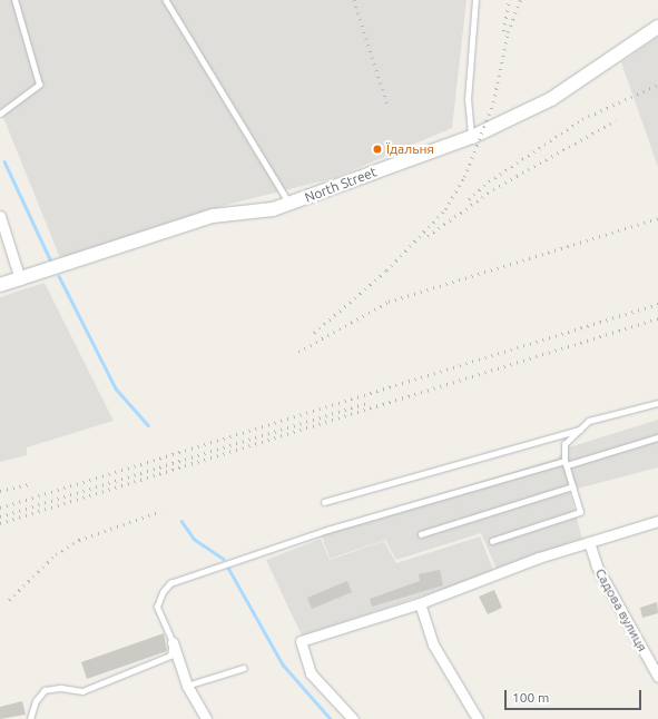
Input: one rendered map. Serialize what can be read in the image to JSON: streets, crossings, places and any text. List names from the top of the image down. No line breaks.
{"streets":{"street":["North Street","Садова вулиця"]},"places":["Їдальня"],"scale_bar":"100 m"}
